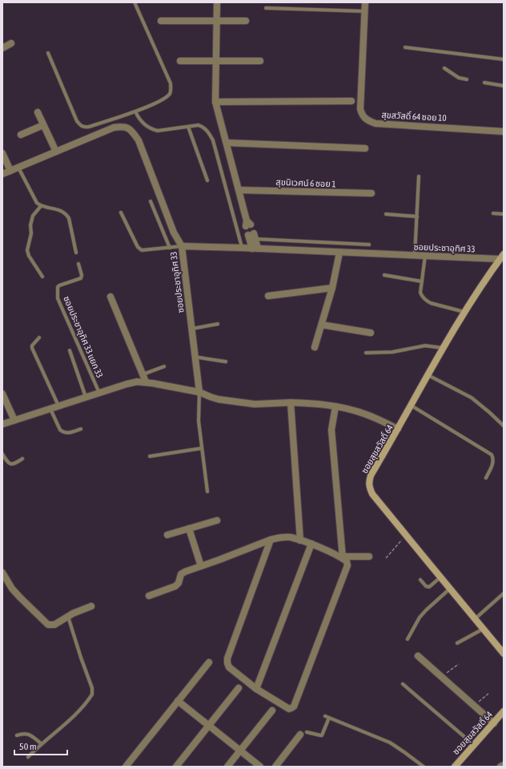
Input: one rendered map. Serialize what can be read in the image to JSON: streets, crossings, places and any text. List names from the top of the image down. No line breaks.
{"streets":{"street":["สุขสวัสดิ์ 64 ซอย 10","สุขนิเวศน์ 6 ซอย 1","ซอยประชาอุทิศ 33","ซอยสุขสวัสดิ์ 64"],"lane":["ซอยประชาอุทิศ 33 แยก 33"]},"crossings":[["ซอยประชาอุทิศ 33","ซอยสุขสวัสดิ์ 64"]],"scale_bar":"50 m"}
